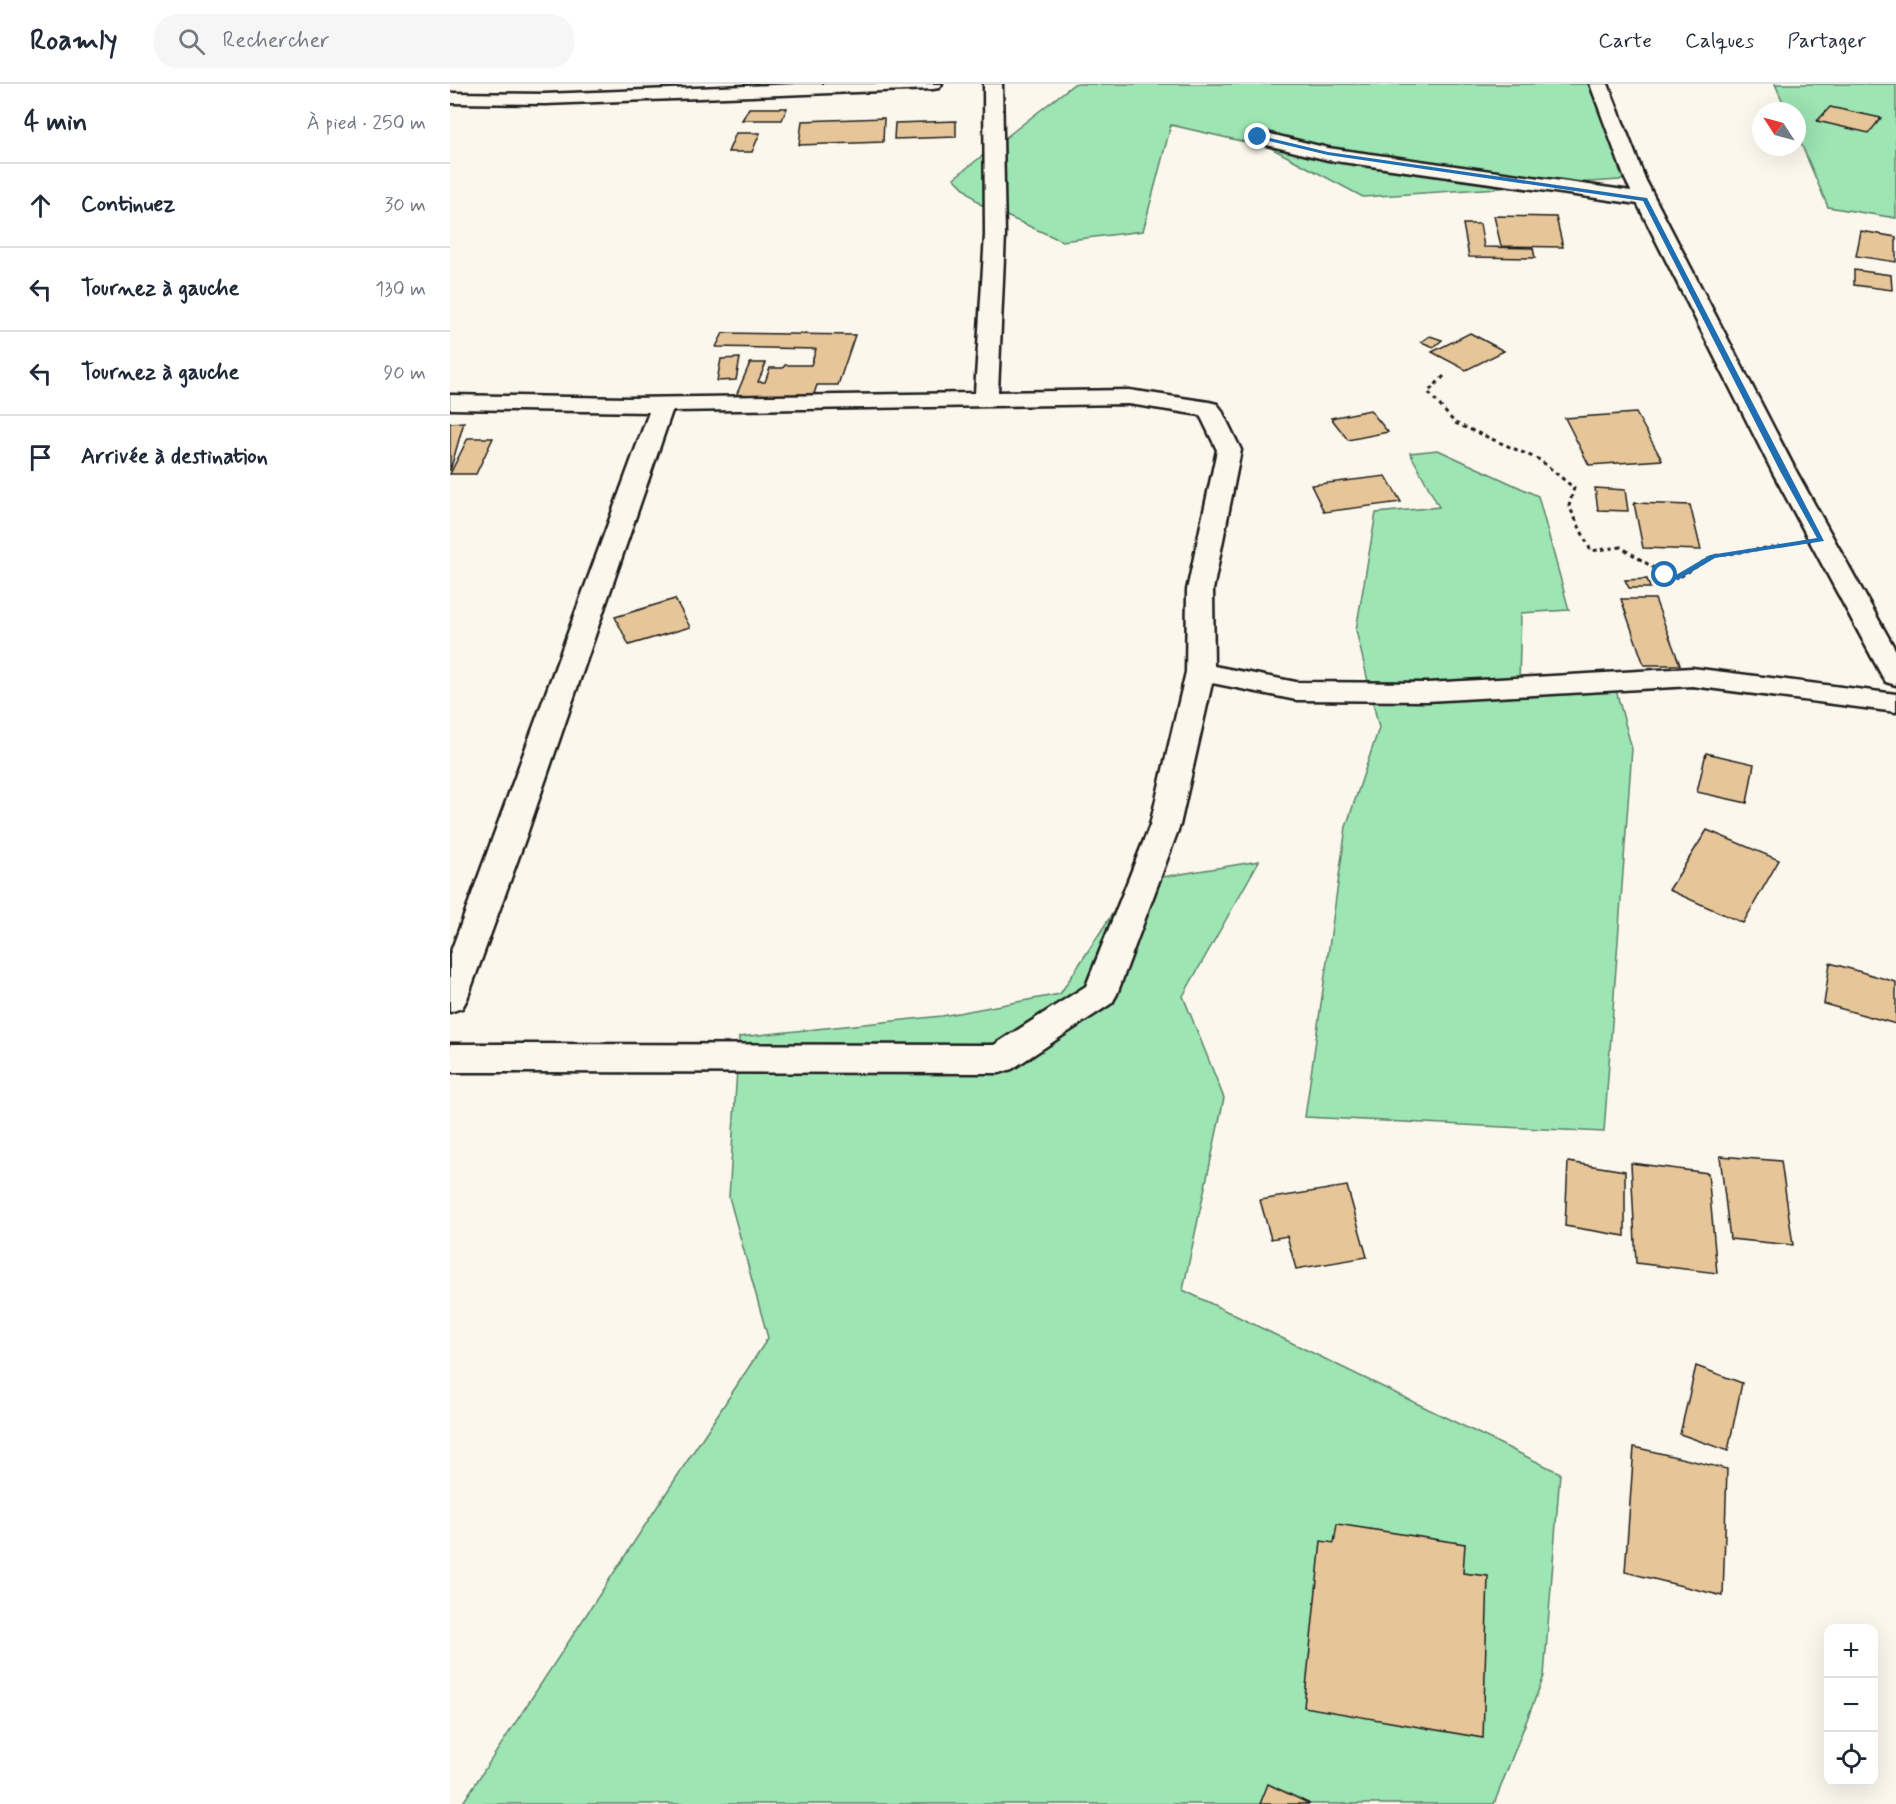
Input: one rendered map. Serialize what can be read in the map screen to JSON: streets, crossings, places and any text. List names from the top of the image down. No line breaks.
{"north":"top left","page":{"header":"Roamly","search":"Rechercher","nav":["Carte","Calques","Partager"],"heading":["4 min","À pied · 250 m"],"list":[["Continuez","30 m"],["Tournez à gauche","130 m"],["Tournez à gauche","90 m"],"Arrivée à destination"],"map_buttons":["+","−"]}}
